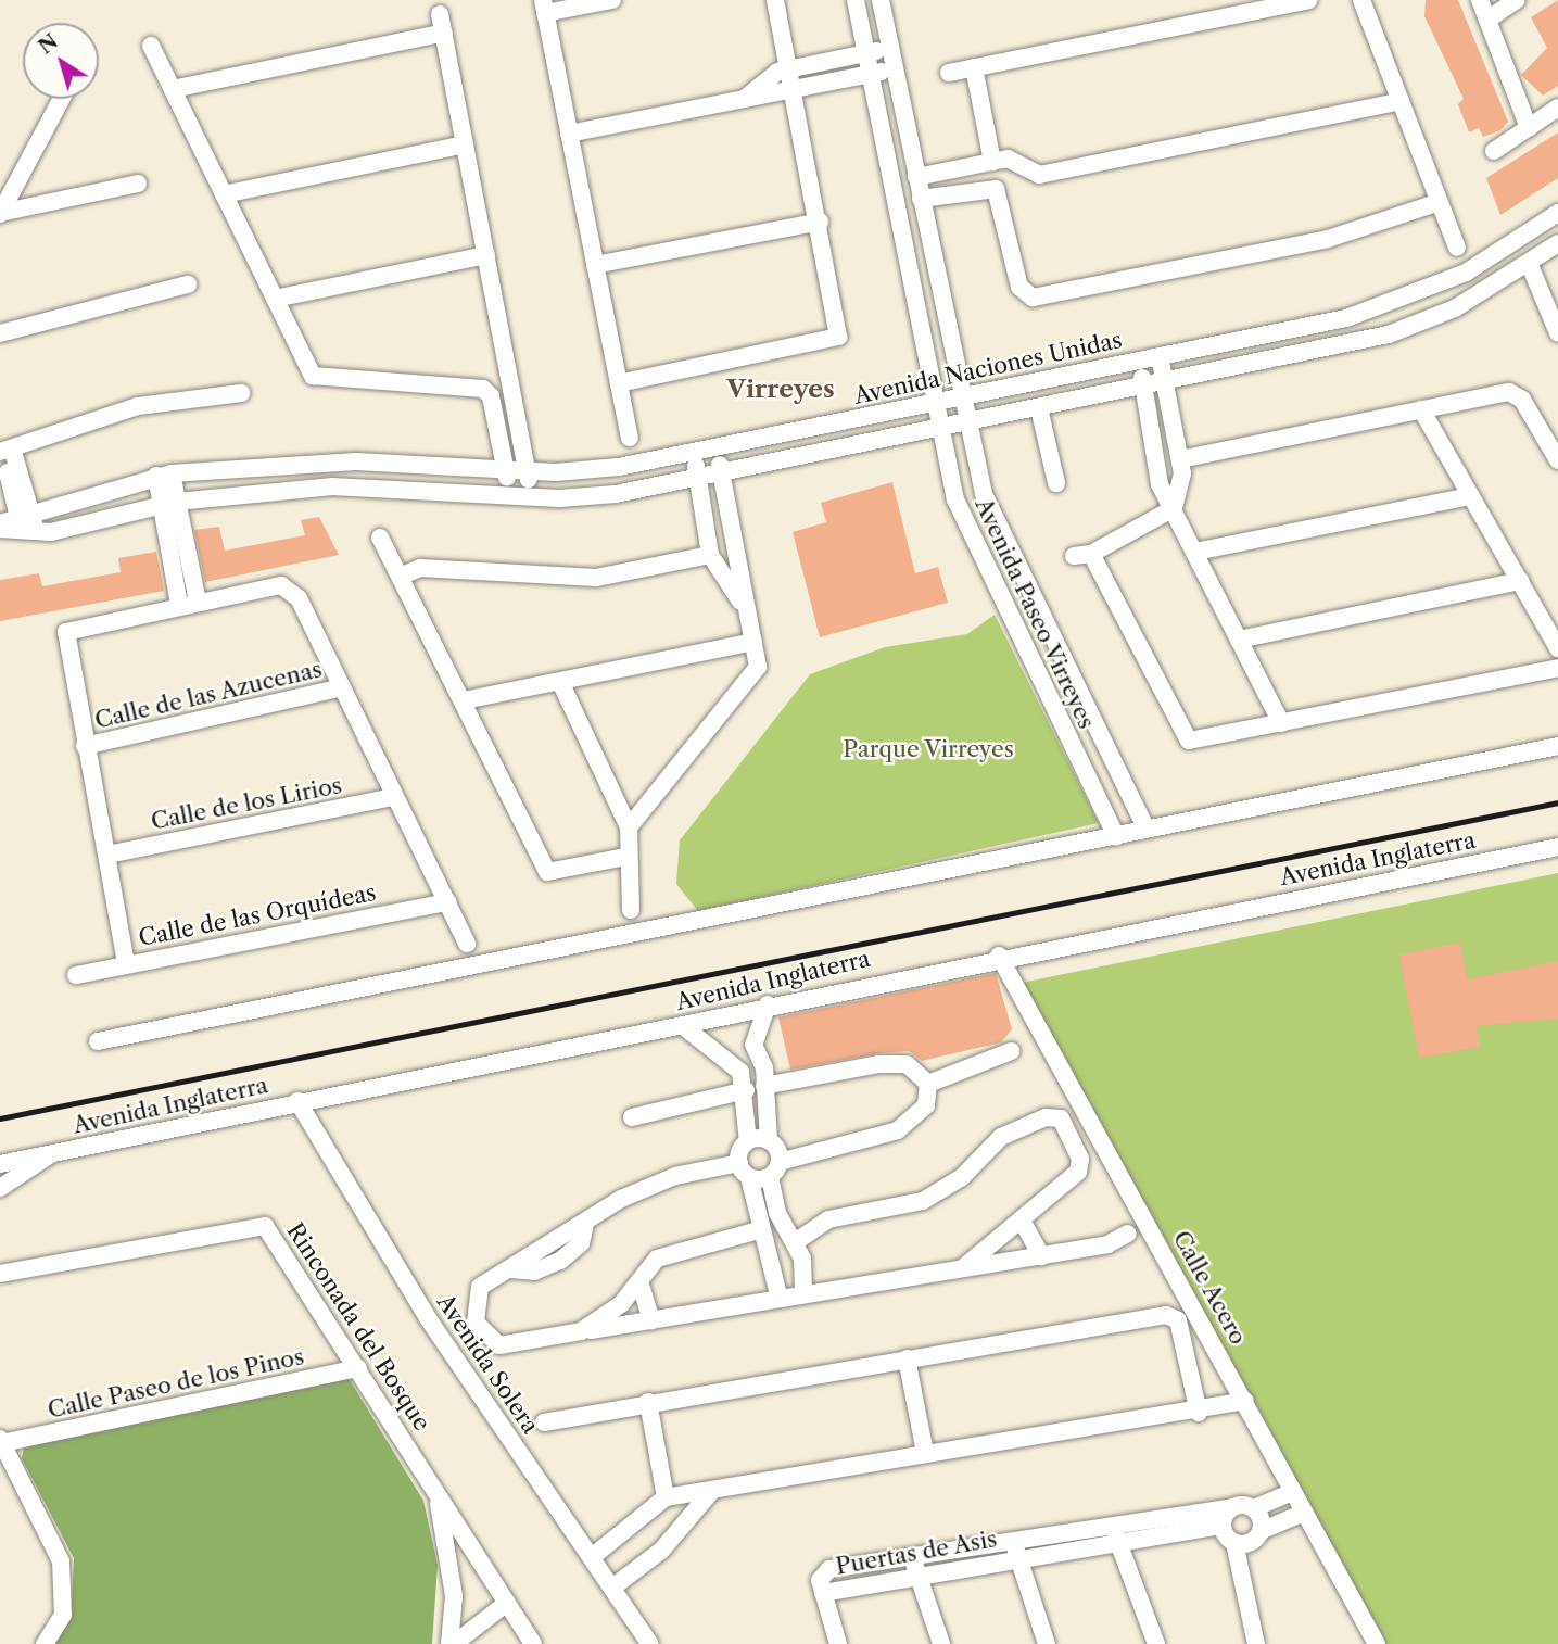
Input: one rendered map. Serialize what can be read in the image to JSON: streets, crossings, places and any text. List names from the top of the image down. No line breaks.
{"streets":{"street":["Avenida Naciones Unidas","Avenida Paseo Virreyes","Calle de las Azucenas","Calle de los Lirios","Avenida Inglaterra","Calle de las Orquídeas","Calle Acero","Rinconada del Bosque","Avenida Solera","Calle Paseo de los Pinos","Puertas de Asis"]},"crossings":[["Avenida Naciones Unidas","Avenida Paseo Virreyes"],["Avenida Inglaterra","Calle Acero"],["Avenida Inglaterra","Avenida Solera"],["Rinconada del Bosque","Calle Paseo de los Pinos"]],"districts":["Virreyes"],"parks":["Parque Virreyes"],"north":"top left"}
